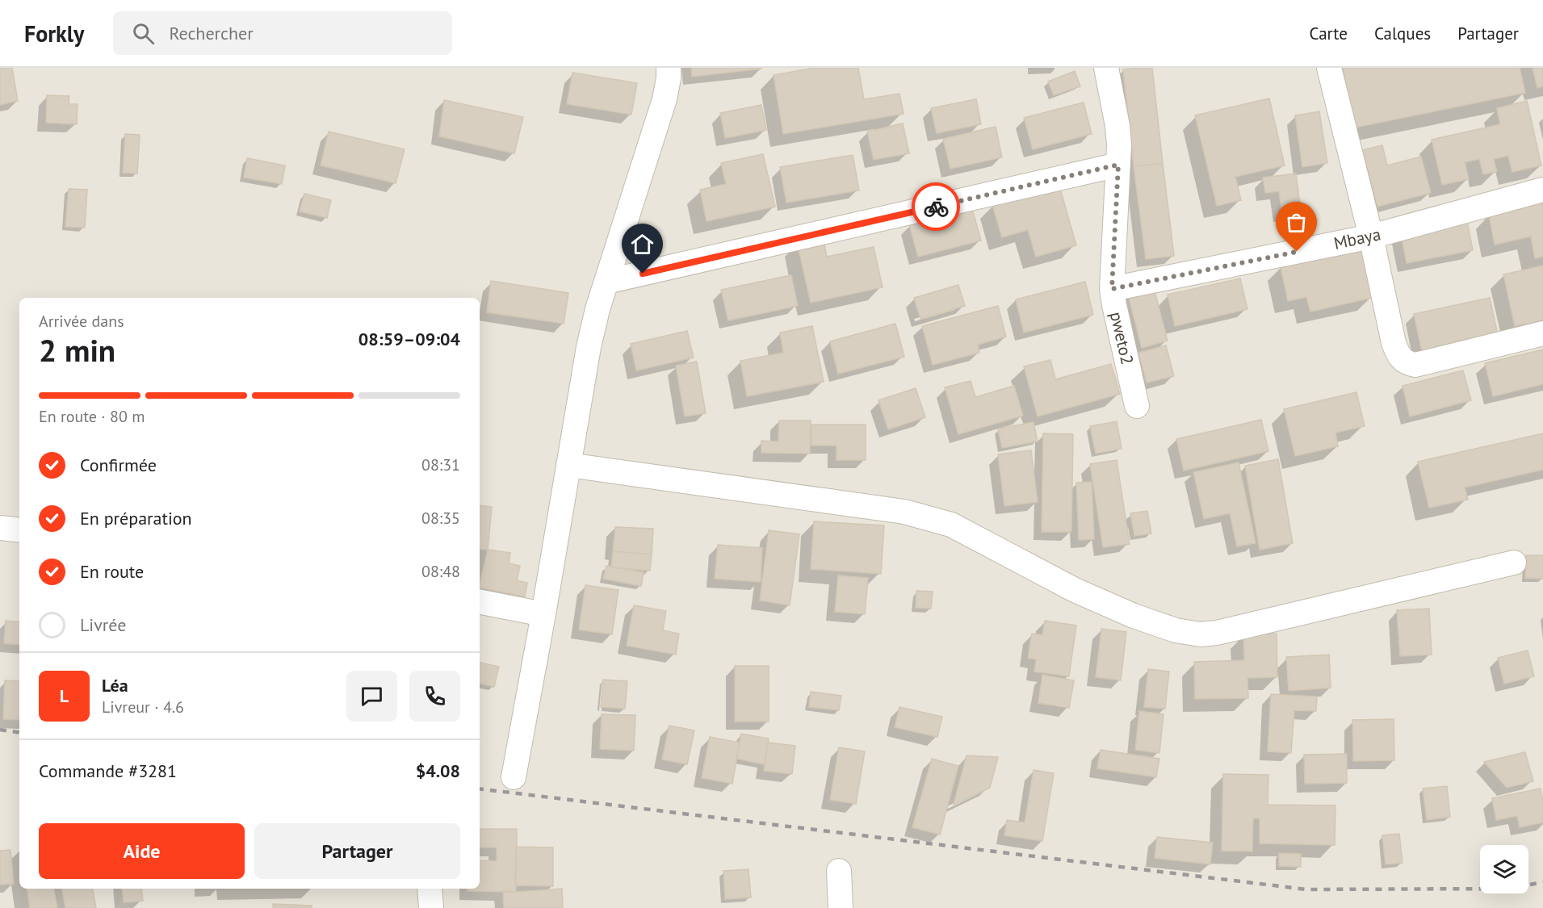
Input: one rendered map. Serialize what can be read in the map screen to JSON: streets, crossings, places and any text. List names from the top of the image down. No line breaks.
{"streets":{"street":["Mbaya","pweto2"]},"crossings":[["Mbaya","pweto2"]],"page":{"header":"Forkly","search":"Rechercher","nav":["Carte","Calques","Partager"],"heading":["2 min","Arrivée dans","08:59–09:04"],"panel":["Léa","Livreur · 4.6","Commande #3281","$4.08"],"bar":"En route · 80 m","list":[["Confirmée","08:31"],["En préparation","08:35"],["En route","08:48"],"Livrée"],"round":"L","buttons":["Aide","Partager"]}}
